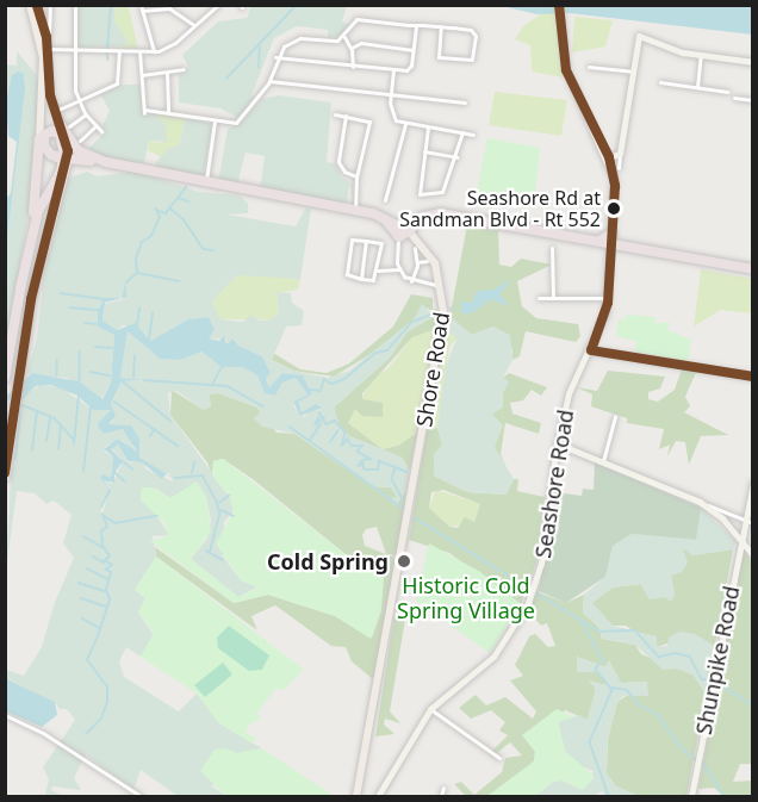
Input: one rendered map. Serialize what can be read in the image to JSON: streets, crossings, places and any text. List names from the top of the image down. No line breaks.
{"streets":{"main road":["Shore Road"],"street":["Seashore Road","Shunpike Road"]},"parks":["Historic Cold Spring Village"],"places":["Seashore Rd at Sandman Blvd - Rt 552","Cold Spring"],"lines":["transit line 552"]}
